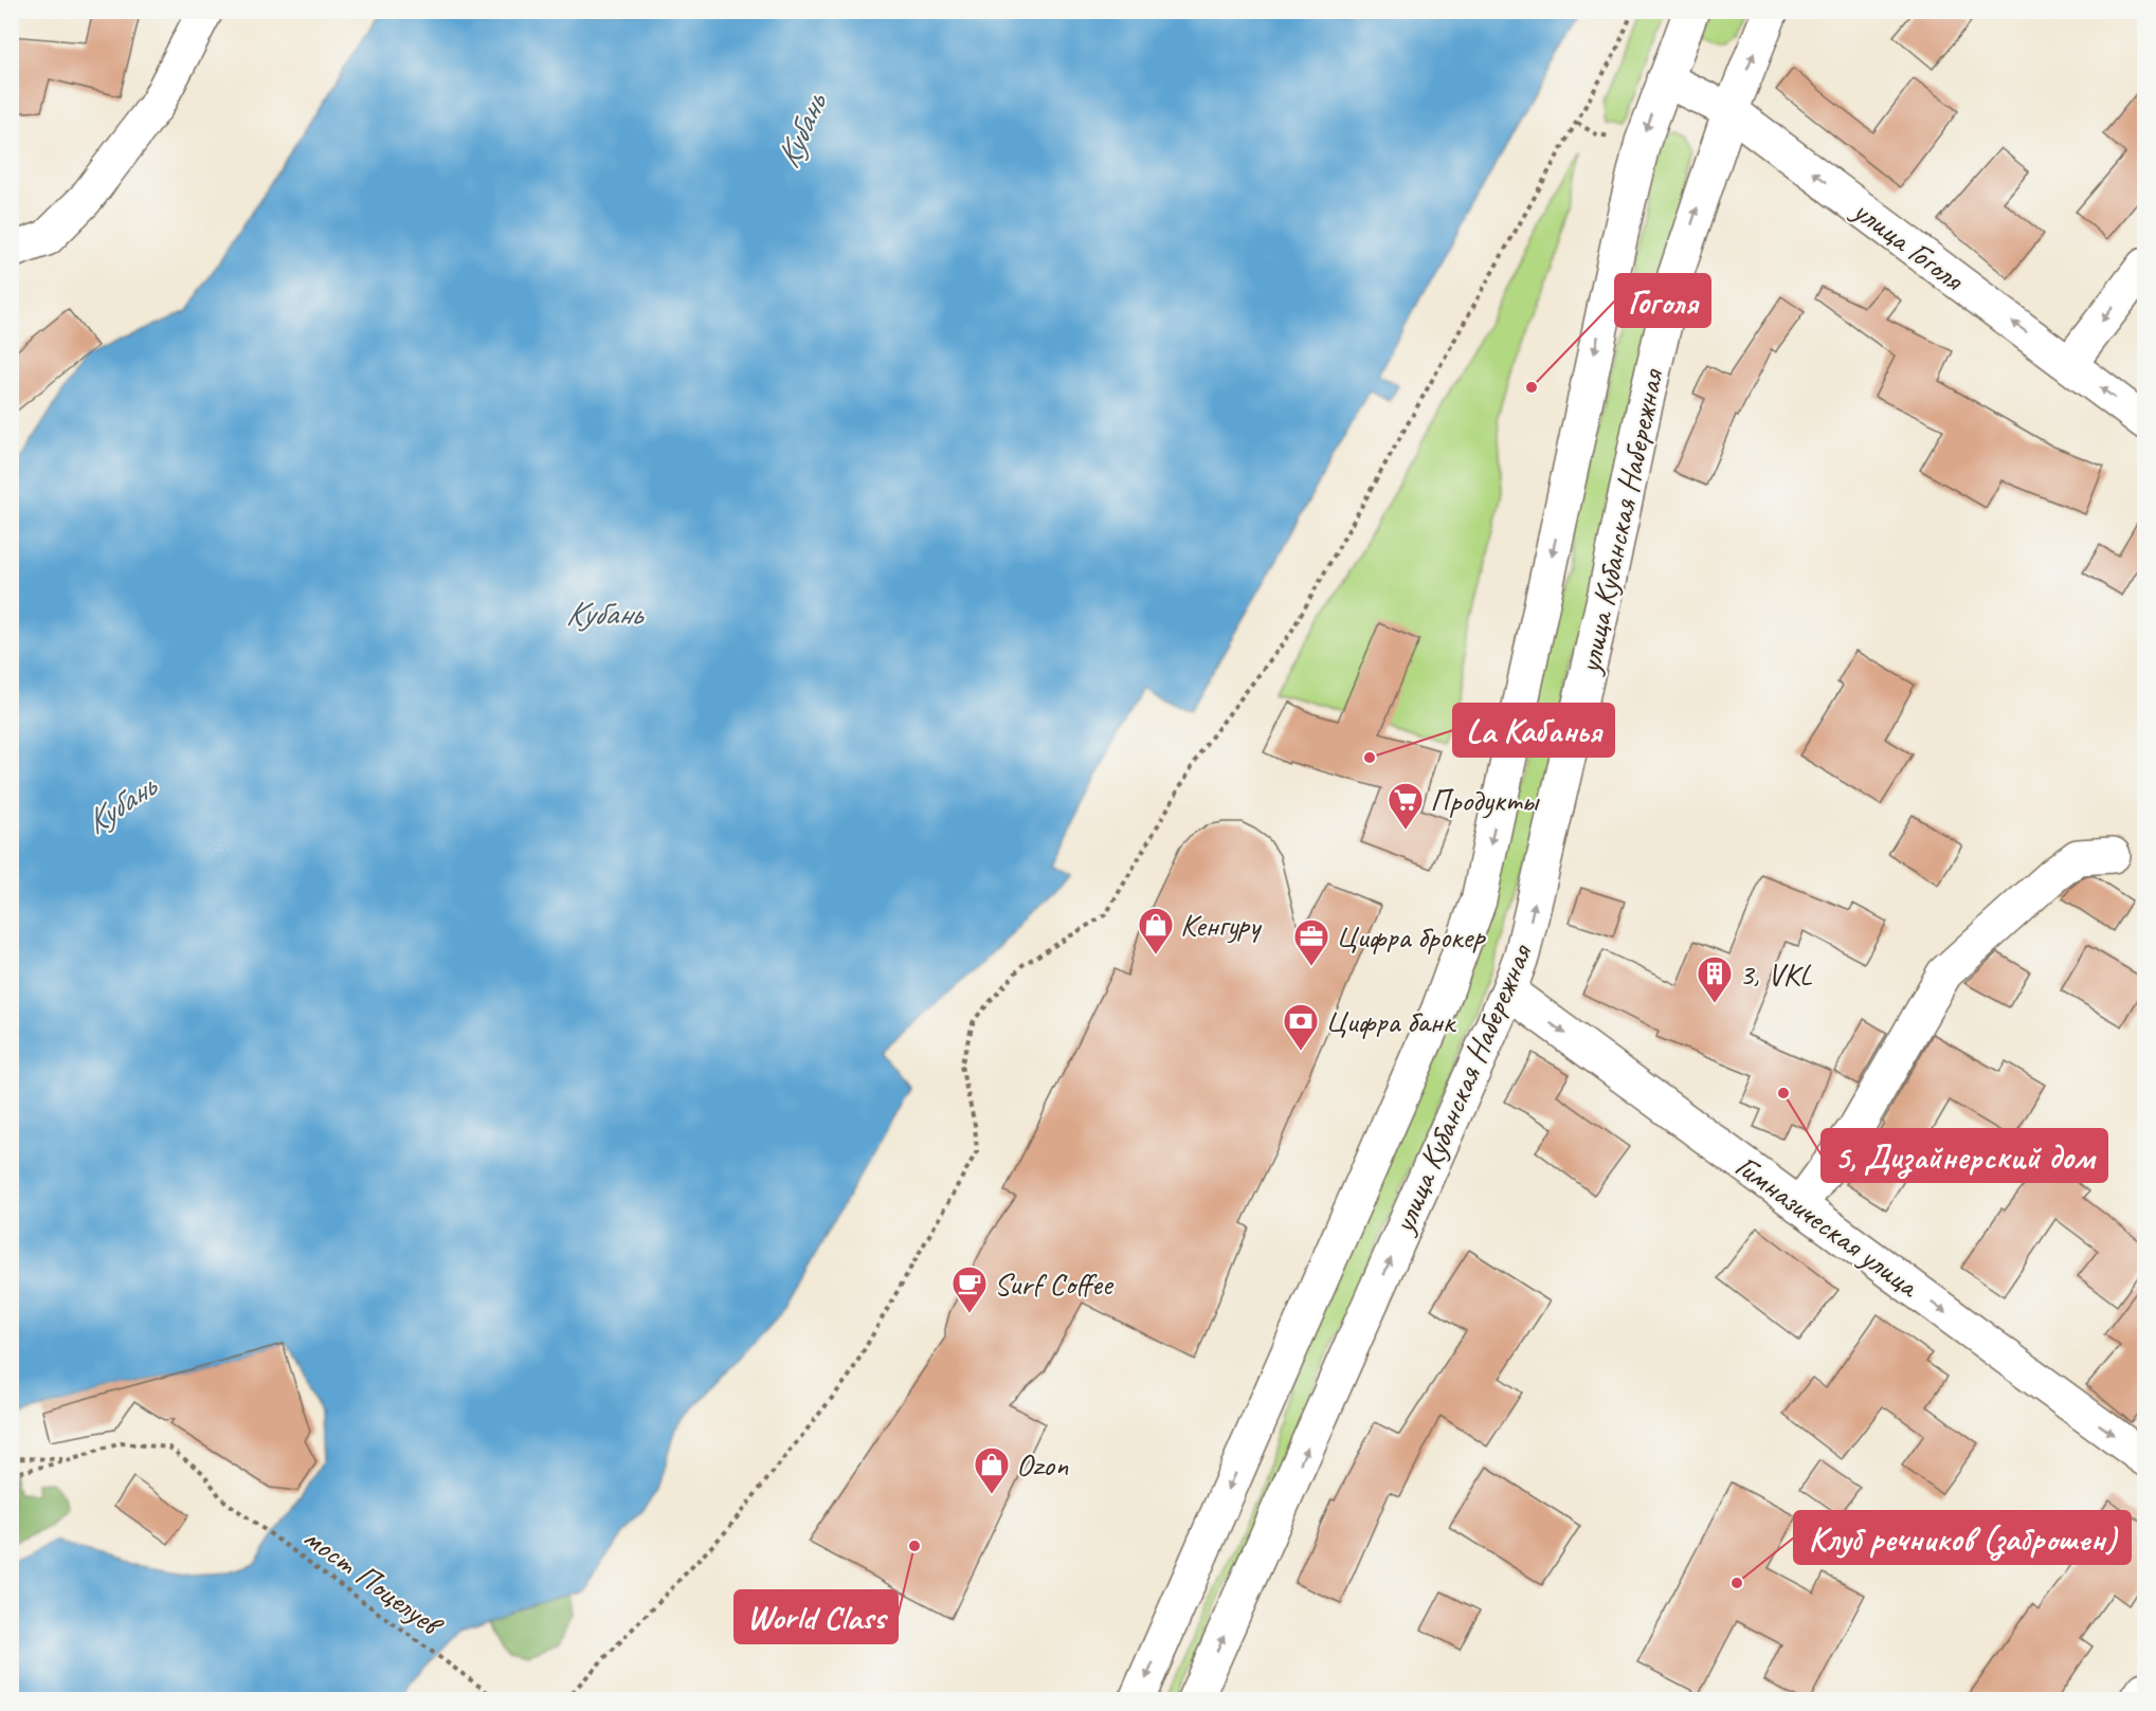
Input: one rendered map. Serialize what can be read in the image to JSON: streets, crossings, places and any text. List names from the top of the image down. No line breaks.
{"streets":{"main road":["улица Гоголя","улица Кубанская Набережная","Гимназическая улица"],"path":["мост Поцелуев"]},"crossings":[["улица Гоголя","улица Кубанская Набережная"],["улица Кубанская Набережная","Гимназическая улица"]],"one_way":["улица Гоголя","Гимназическая улица"],"water":["Кубань"],"places":{"other":["Гоголя","La Кабанья","5, Дизайнерский дом","World Class","Клуб речников (заброшен)"],"supermarket":["Продукты"],"shop":["Кенгуру","Ozon"],"office":["Цифра брокер"],"building":["3, VKL"],"bank":["Цифра банк"],"cafe":["Surf Coffee"]}}
